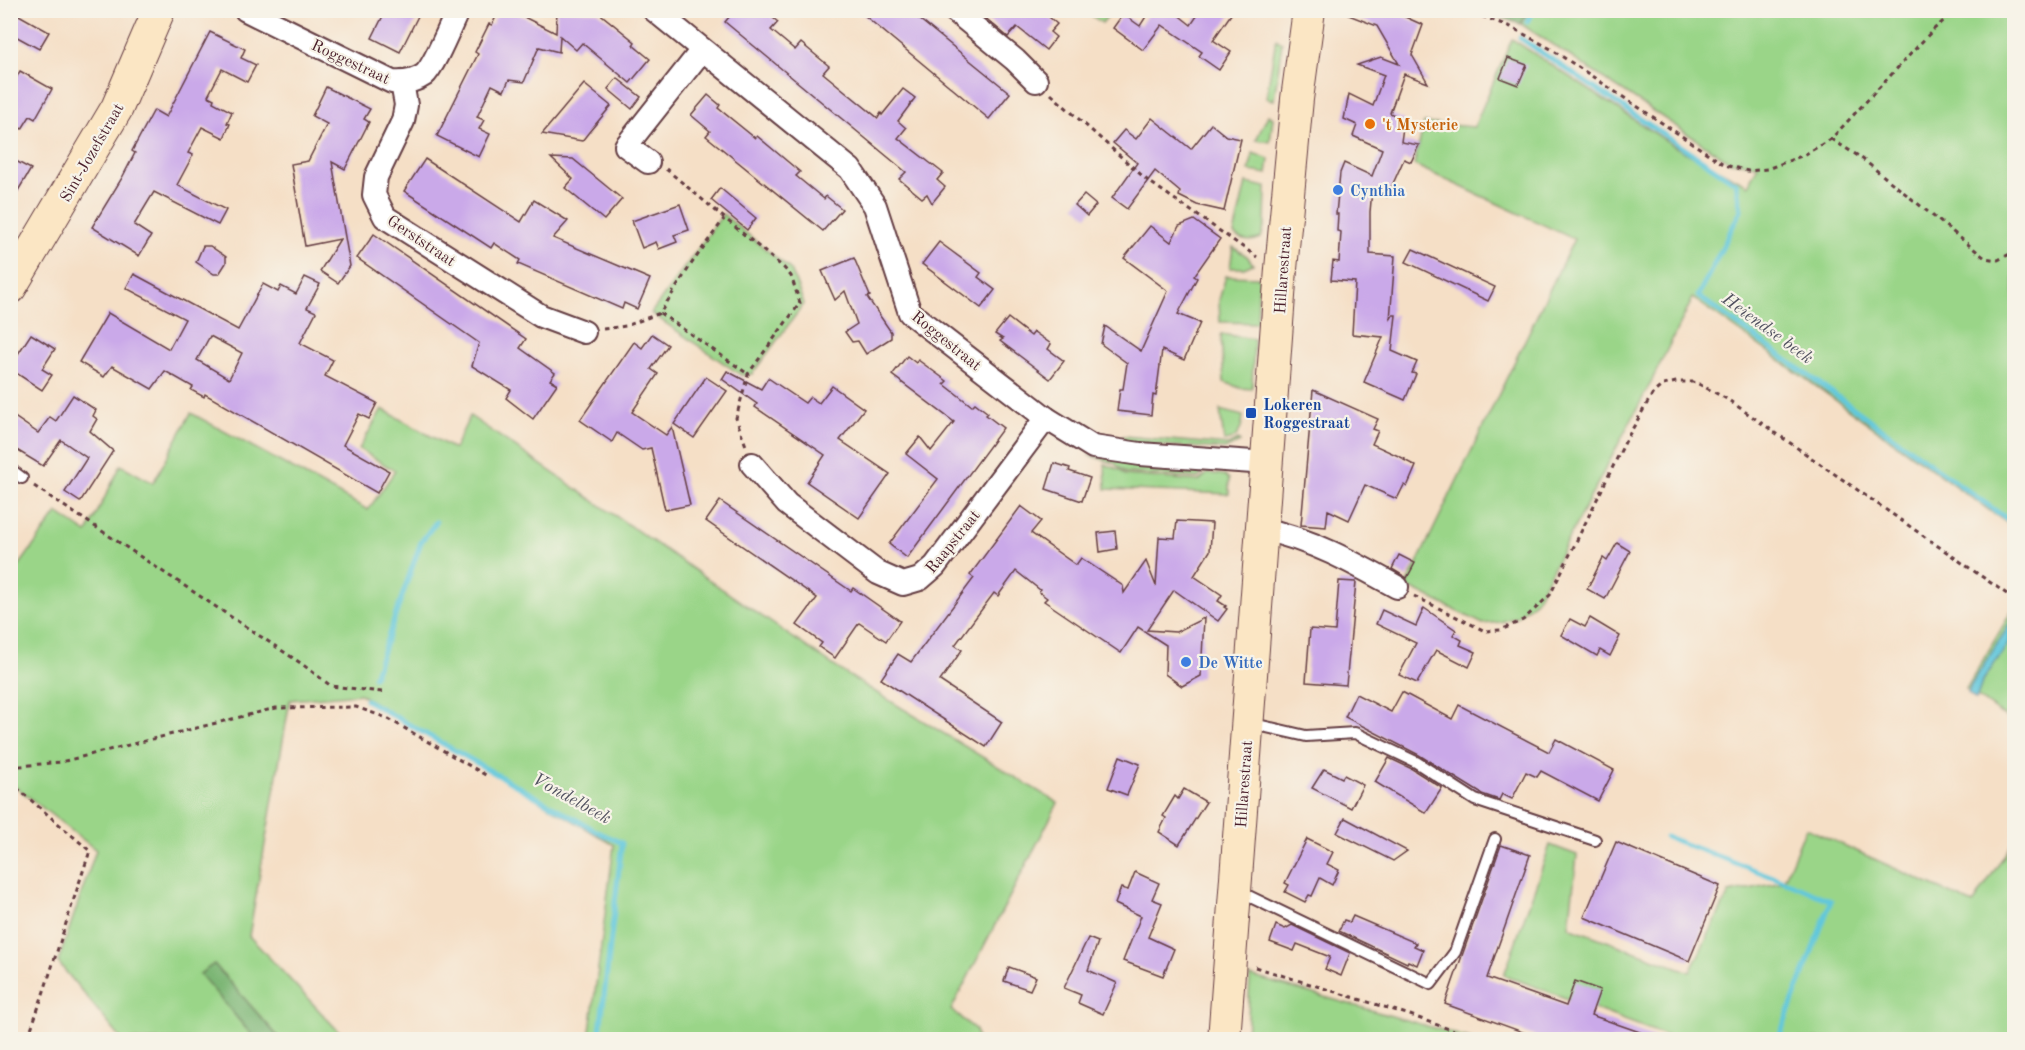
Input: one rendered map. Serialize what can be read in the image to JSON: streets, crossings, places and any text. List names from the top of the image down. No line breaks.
{"streets":{"main road":["Sint-Jozefstraat","Hillarestraat"],"street":["Roggestraat","Gerststraat","Raapstraat"]},"crossings":[["Roggestraat","Gerststraat"],["Roggestraat","Hillarestraat"],["Roggestraat","Raapstraat"]],"water":["Heiendse beek","Vondelbeek"],"places":{"other":["'t Mysterie","Cynthia","De Witte"],"transit":["Lokeren Roggestraat"]}}
